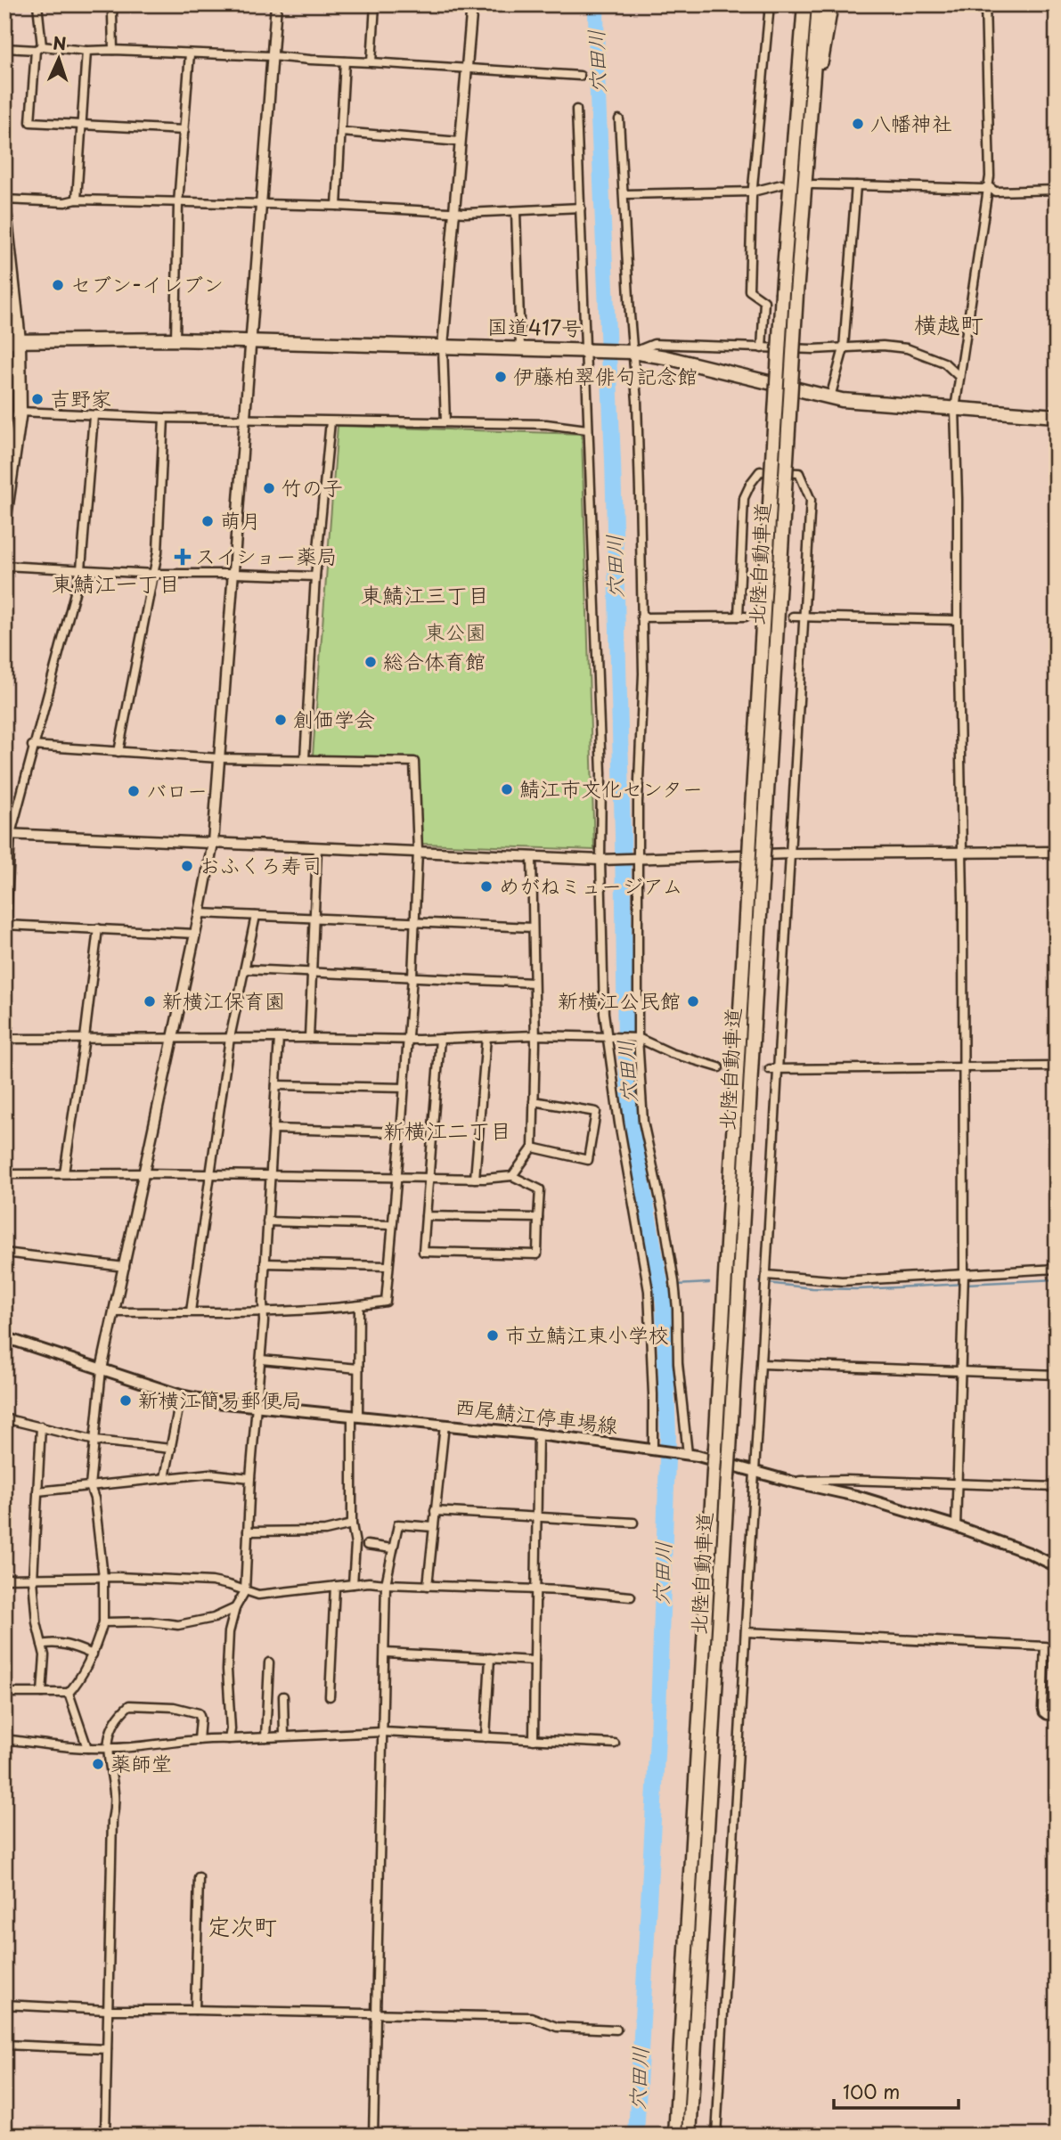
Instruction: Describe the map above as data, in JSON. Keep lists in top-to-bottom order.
{
  "streets": {
    "highway": ["国道417号", "北陸自動車道"],
    "main road": ["西尾鯖江停車場線"]
  },
  "districts": [
    "横越町",
    "東鯖江一丁目",
    "東鯖江三丁目",
    "新横江二丁目",
    "定次町"
  ],
  "water": ["穴田川"],
  "parks": ["東公園"],
  "places": {
    "other": [
      "八幡神社",
      "セブン-イレブン",
      "伊藤柏翠俳句記念館",
      "吉野家",
      "竹の子",
      "萌月",
      "総合体育館",
      "創価学会",
      "鯖江市文化センター",
      "バロー",
      "おふくろ寿司",
      "めがねミュージアム",
      "新横江保育園",
      "新横江公民館",
      "市立鯖江東小学校",
      "新横江簡易郵便局",
      "薬師堂"
    ],
    "health": ["スイショー薬局"]
  },
  "scale_bar": "100 m",
  "north": "top"
}
